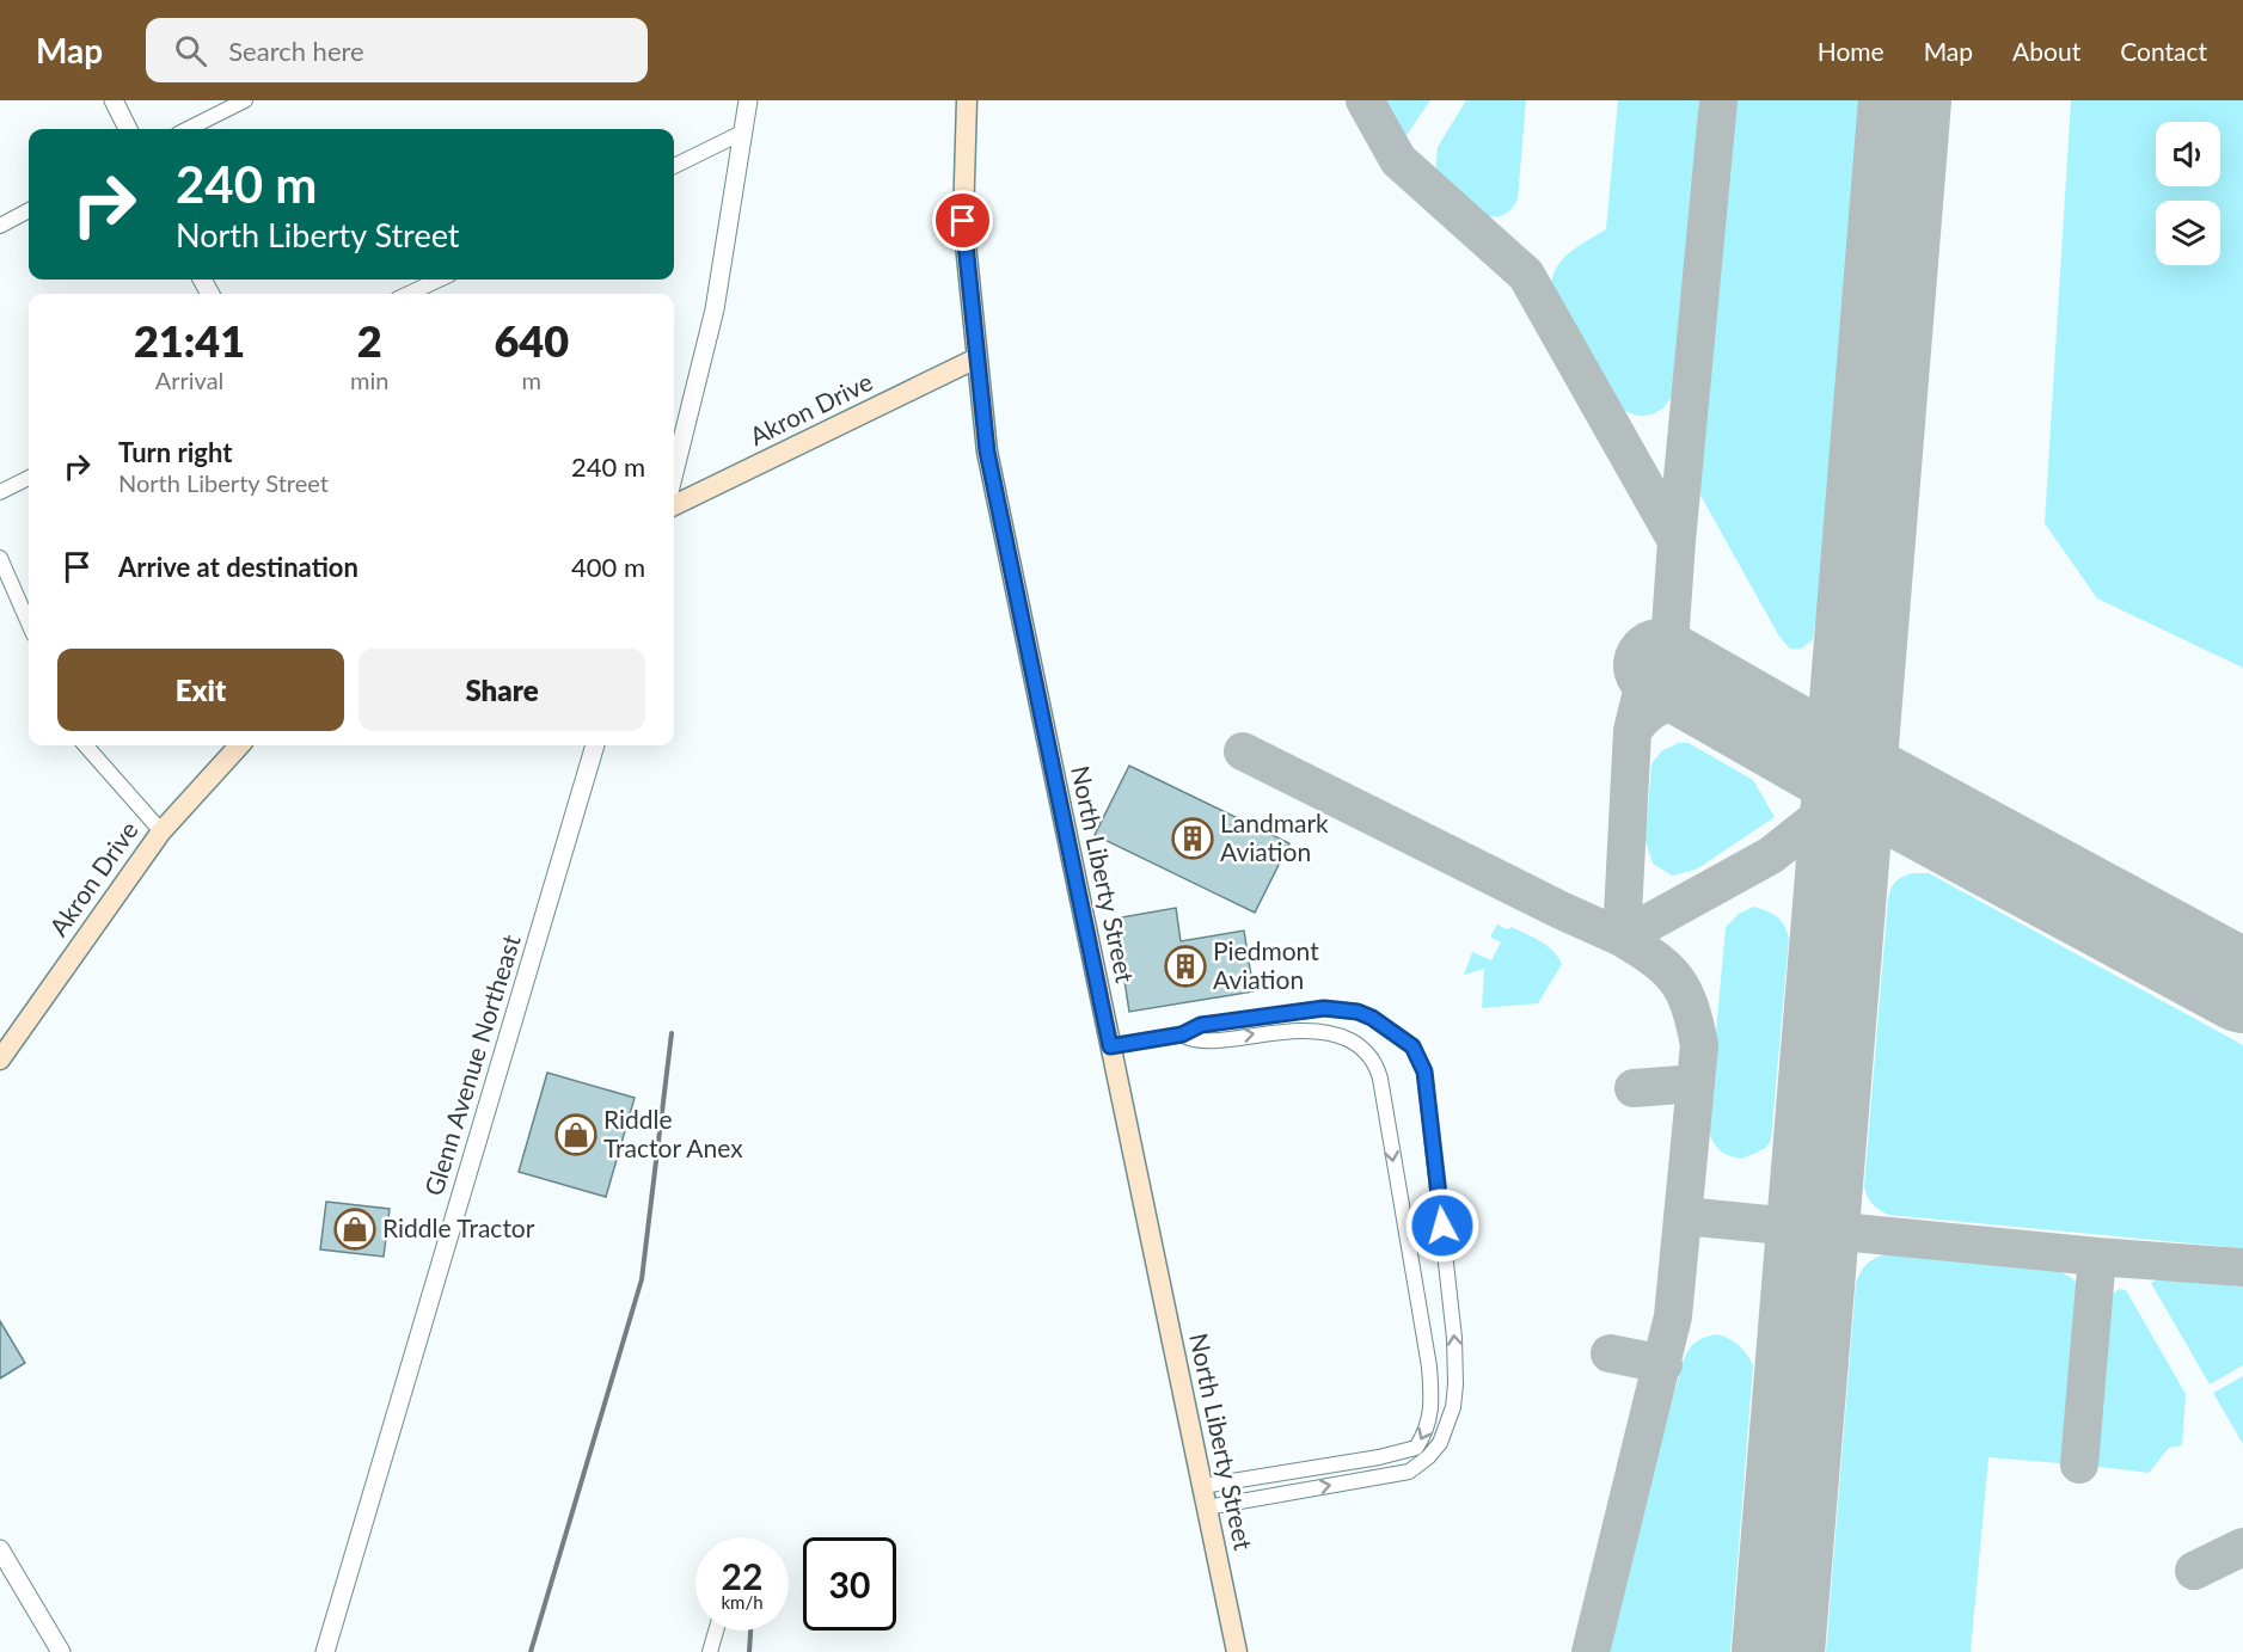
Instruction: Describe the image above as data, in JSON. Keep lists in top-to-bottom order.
{
  "streets": {
    "main road": ["Akron Drive", "North Liberty Street"],
    "street": ["Glenn Avenue Northeast"]
  },
  "crossings": [
    ["Akron Drive", "North Liberty Street"]
  ],
  "places": {
    "building": ["Landmark Aviation", "Piedmont Aviation"],
    "shop": ["Riddle Tractor Anex", "Riddle Tractor"]
  },
  "page": {
    "header": "Map",
    "search": "Search here",
    "nav": [
      "Home",
      "Map",
      "About",
      "Contact"
    ],
    "turn": ["240 m", "North Liberty Street"],
    "eta": [
      "21:41",
      "Arrival",
      "2",
      "min",
      "640",
      "m"
    ],
    "list": [
      {
        "name": "Turn right",
        "note": "North Liberty Street",
        "value": "240 m"
      },
      {
        "name": "Arrive at destination",
        "value": "400 m"
      }
    ],
    "buttons": ["Exit", "Share"],
    "speed": "22 km/h",
    "limit": "30"
  }
}
